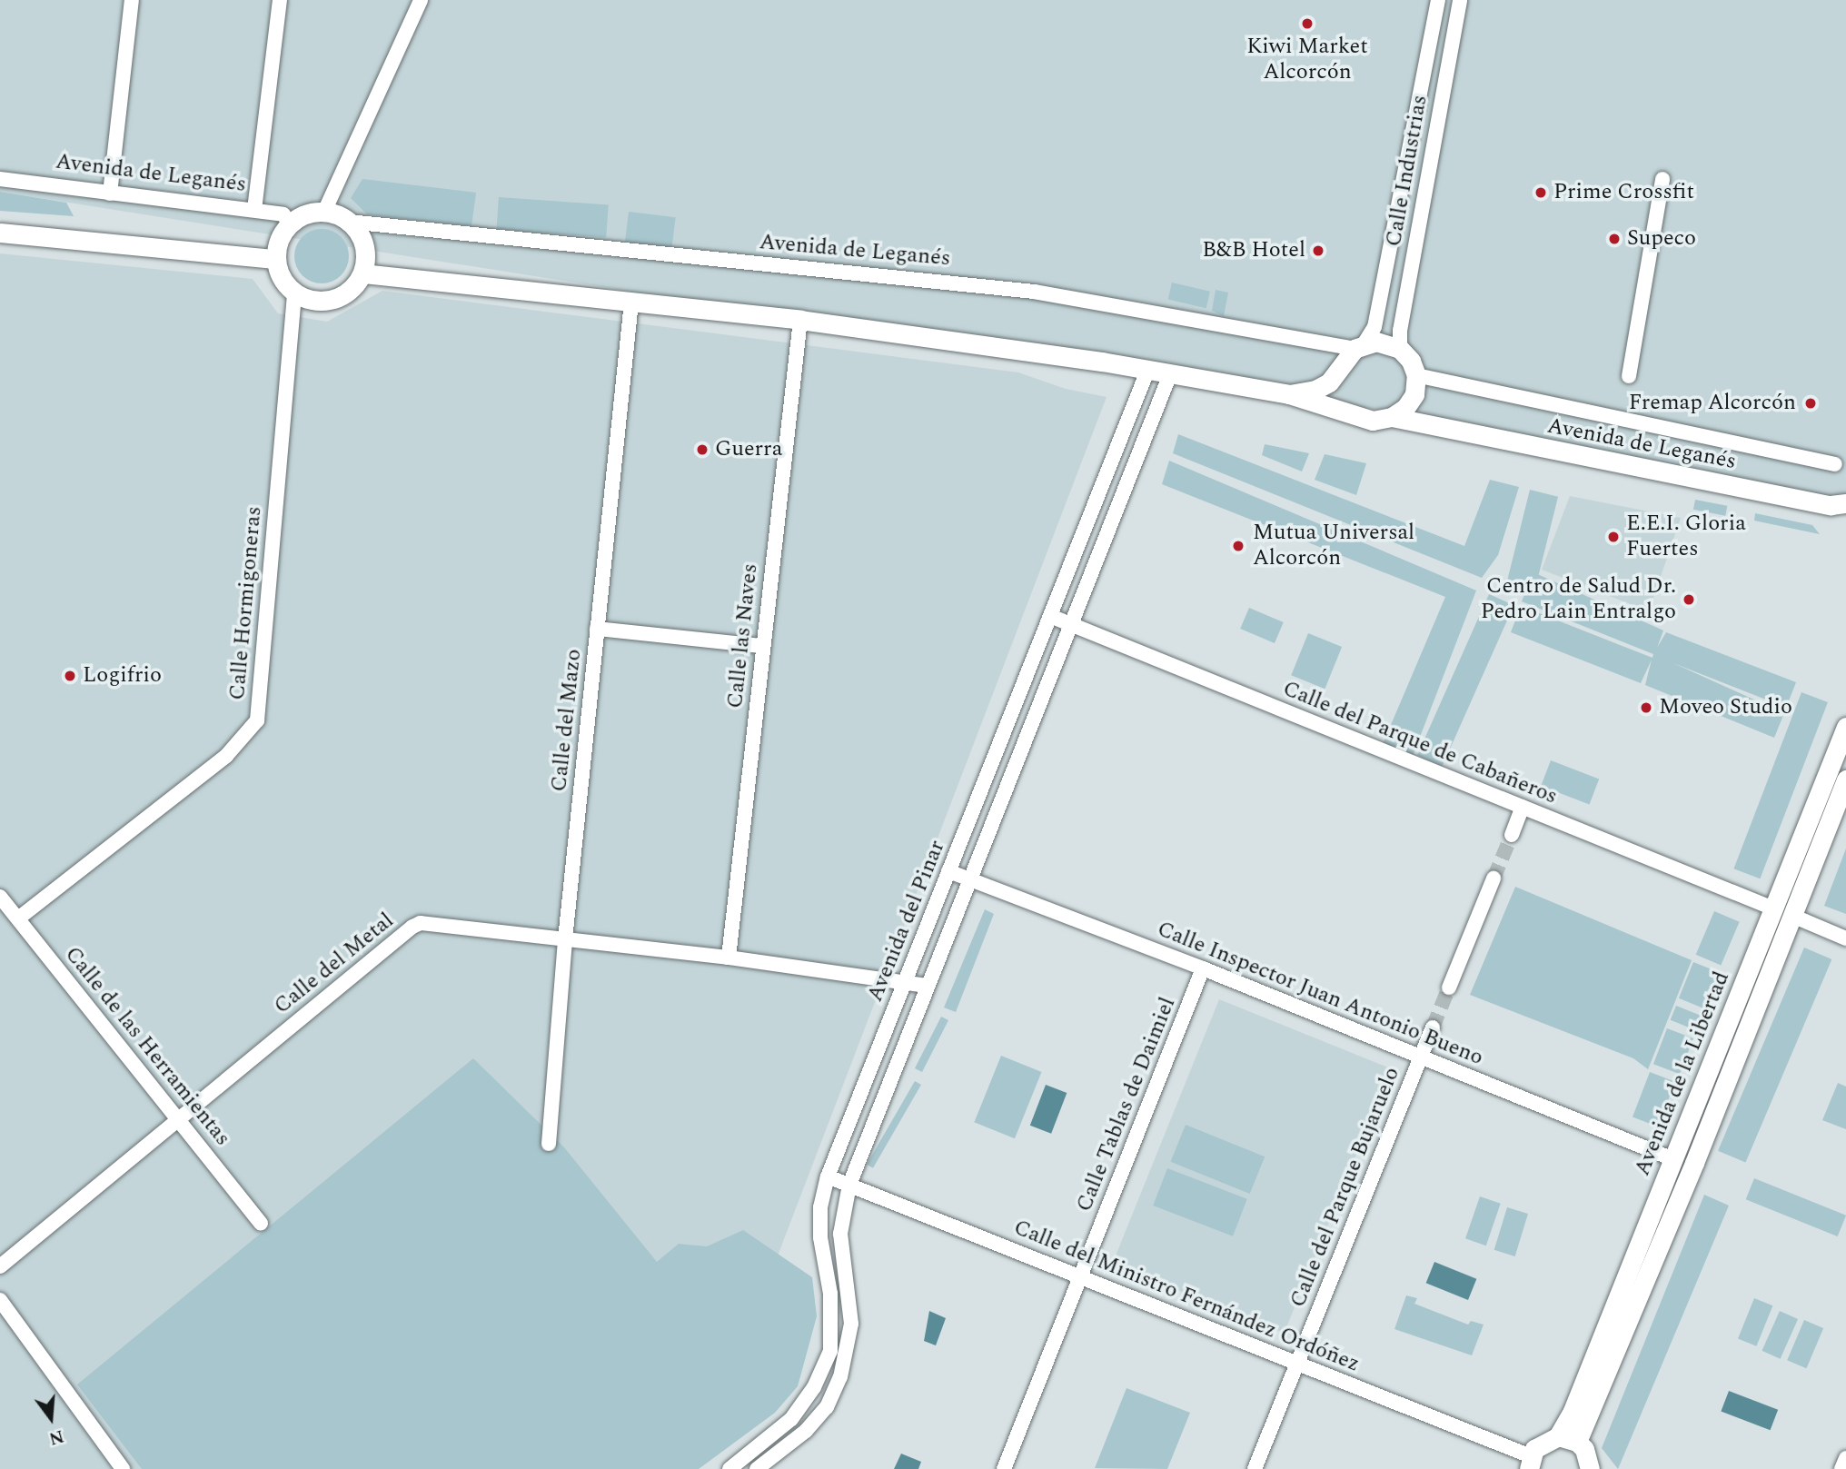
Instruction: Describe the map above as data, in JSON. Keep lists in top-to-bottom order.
{
  "streets": {
    "street": [
      "Calle Industrias",
      "Avenida de Leganés",
      "Calle Hormigoneras",
      "Calle las Naves",
      "Calle del Mazo",
      "Calle del Parque de Cabañeros",
      "Avenida del Pinar",
      "Calle del Metal",
      "Calle Inspector Juan Antonio Bueno",
      "Calle de las Herramientas",
      "Avenida de la Libertad",
      "Calle Tablas de Daimiel",
      "Calle del Parque Bujaruelo",
      "Calle del Ministro Fernández Ordóñez"
    ]
  },
  "crossings": [
    ["Calle Industrias", "Avenida de Leganés"],
    ["Avenida de Leganés", "Calle Hormigoneras"],
    ["Calle Hormigoneras", "Calle de las Herramientas"],
    ["Calle las Naves", "Calle del Metal"],
    ["Calle del Mazo", "Calle del Metal"],
    ["Calle del Parque de Cabañeros", "Avenida del Pinar"],
    ["Calle del Parque de Cabañeros", "Avenida de la Libertad"],
    ["Avenida del Pinar", "Calle del Metal"],
    ["Avenida del Pinar", "Calle Inspector Juan Antonio Bueno"],
    ["Avenida del Pinar", "Calle del Ministro Fernández Ordóñez"],
    ["Calle del Metal", "Calle de las Herramientas"],
    ["Calle Inspector Juan Antonio Bueno", "Avenida de la Libertad"],
    ["Calle Inspector Juan Antonio Bueno", "Calle Tablas de Daimiel"],
    ["Calle Inspector Juan Antonio Bueno", "Calle del Parque Bujaruelo"],
    ["Calle Tablas de Daimiel", "Calle del Ministro Fernández Ordóñez"],
    ["Calle del Parque Bujaruelo", "Calle del Ministro Fernández Ordóñez"]
  ],
  "places": [
    "Kiwi Market Alcorcón",
    "Prime Crossfit",
    "Supeco",
    "B&B Hotel",
    "Fremap Alcorcón",
    "Guerra",
    "E.E.I. Gloria Fuertes",
    "Mutua Universal Alcorcón",
    "Centro de Salud Dr. Pedro Lain Entralgo",
    "Logifrio",
    "Moveo Studio"
  ],
  "north": "bottom"
}
